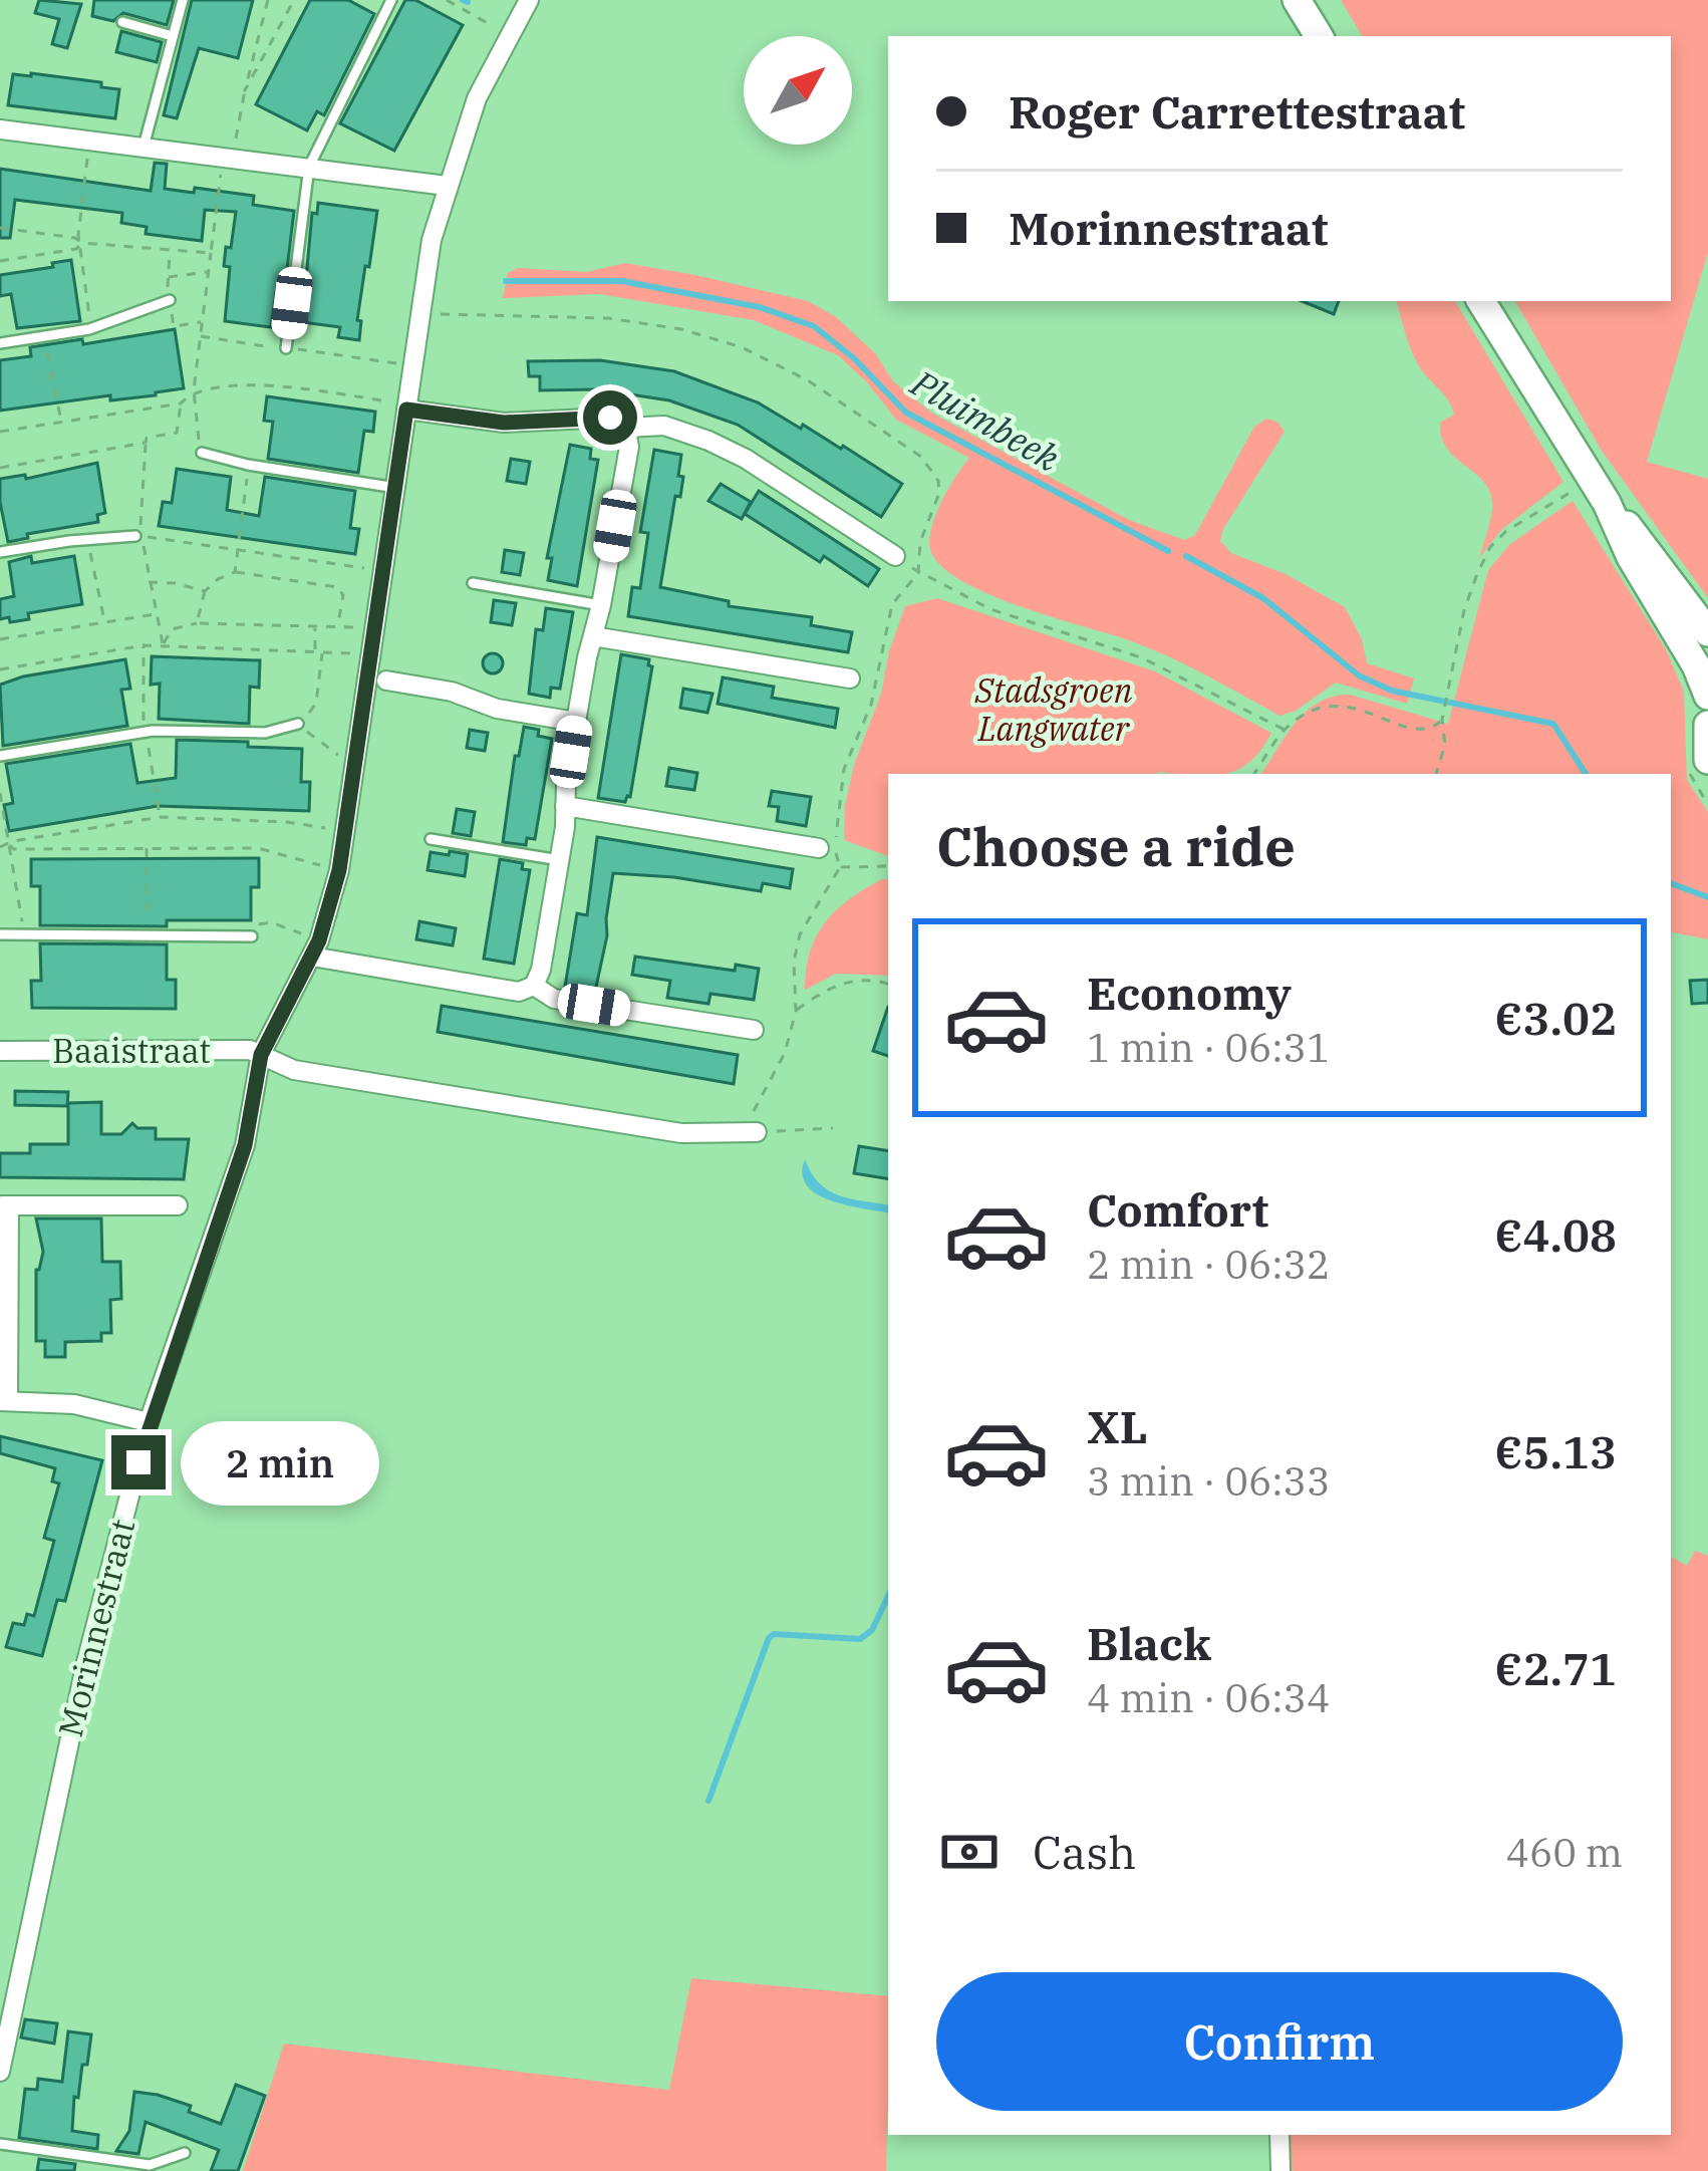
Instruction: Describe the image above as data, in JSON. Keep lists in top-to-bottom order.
{
  "streets": {
    "street": ["Baaistraat", "Morinnestraat"]
  },
  "crossings": [
    ["Baaistraat", "Morinnestraat"]
  ],
  "water": ["Pluimbeek"],
  "parks": ["Stadsgroen Langwater"],
  "north": "top right",
  "page": {
    "banner": ["Roger Carrettestraat", "Morinnestraat"],
    "heading": "Choose a ride",
    "list": [
      {
        "name": "Economy",
        "note": "1 min · 06:31",
        "value": "€3.02"
      },
      {
        "name": "Comfort",
        "note": "2 min · 06:32",
        "value": "€4.08"
      },
      {
        "name": "XL",
        "note": "3 min · 06:33",
        "value": "€5.13"
      },
      {
        "name": "Black",
        "note": "4 min · 06:34",
        "value": "€2.71"
      }
    ],
    "bubble": "2 min",
    "pay": ["Cash", "460 m"],
    "buttons": "Confirm"
  }
}
